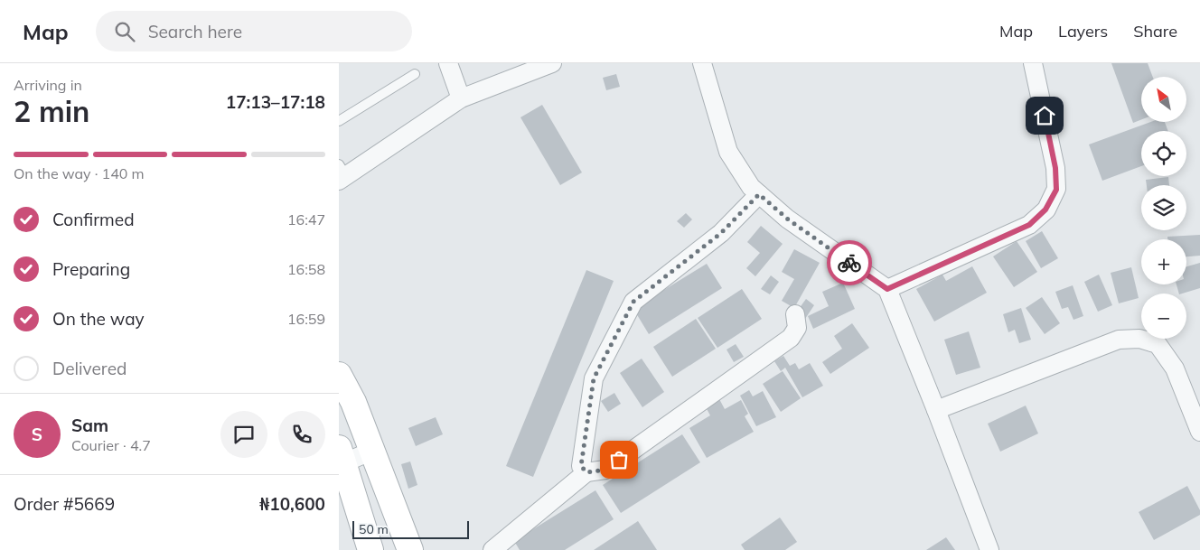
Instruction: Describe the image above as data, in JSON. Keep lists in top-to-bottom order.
{
  "scale_bar": "50 m",
  "north": "top left",
  "page": {
    "header": "Map",
    "search": "Search here",
    "nav": ["Map", "Layers", "Share"],
    "heading": ["2 min", "Arriving in", "17:13–17:18"],
    "panel": [
      "Sam",
      "Courier · 4.7",
      "Order #5669",
      "₦10,600"
    ],
    "map_buttons": ["+", "−"],
    "bar": "On the way · 140 m",
    "list": [
      ["Confirmed", "16:47"],
      ["Preparing", "16:58"],
      ["On the way", "16:59"],
      "Delivered"
    ],
    "round": "S",
    "scale": "50 m"
  }
}
